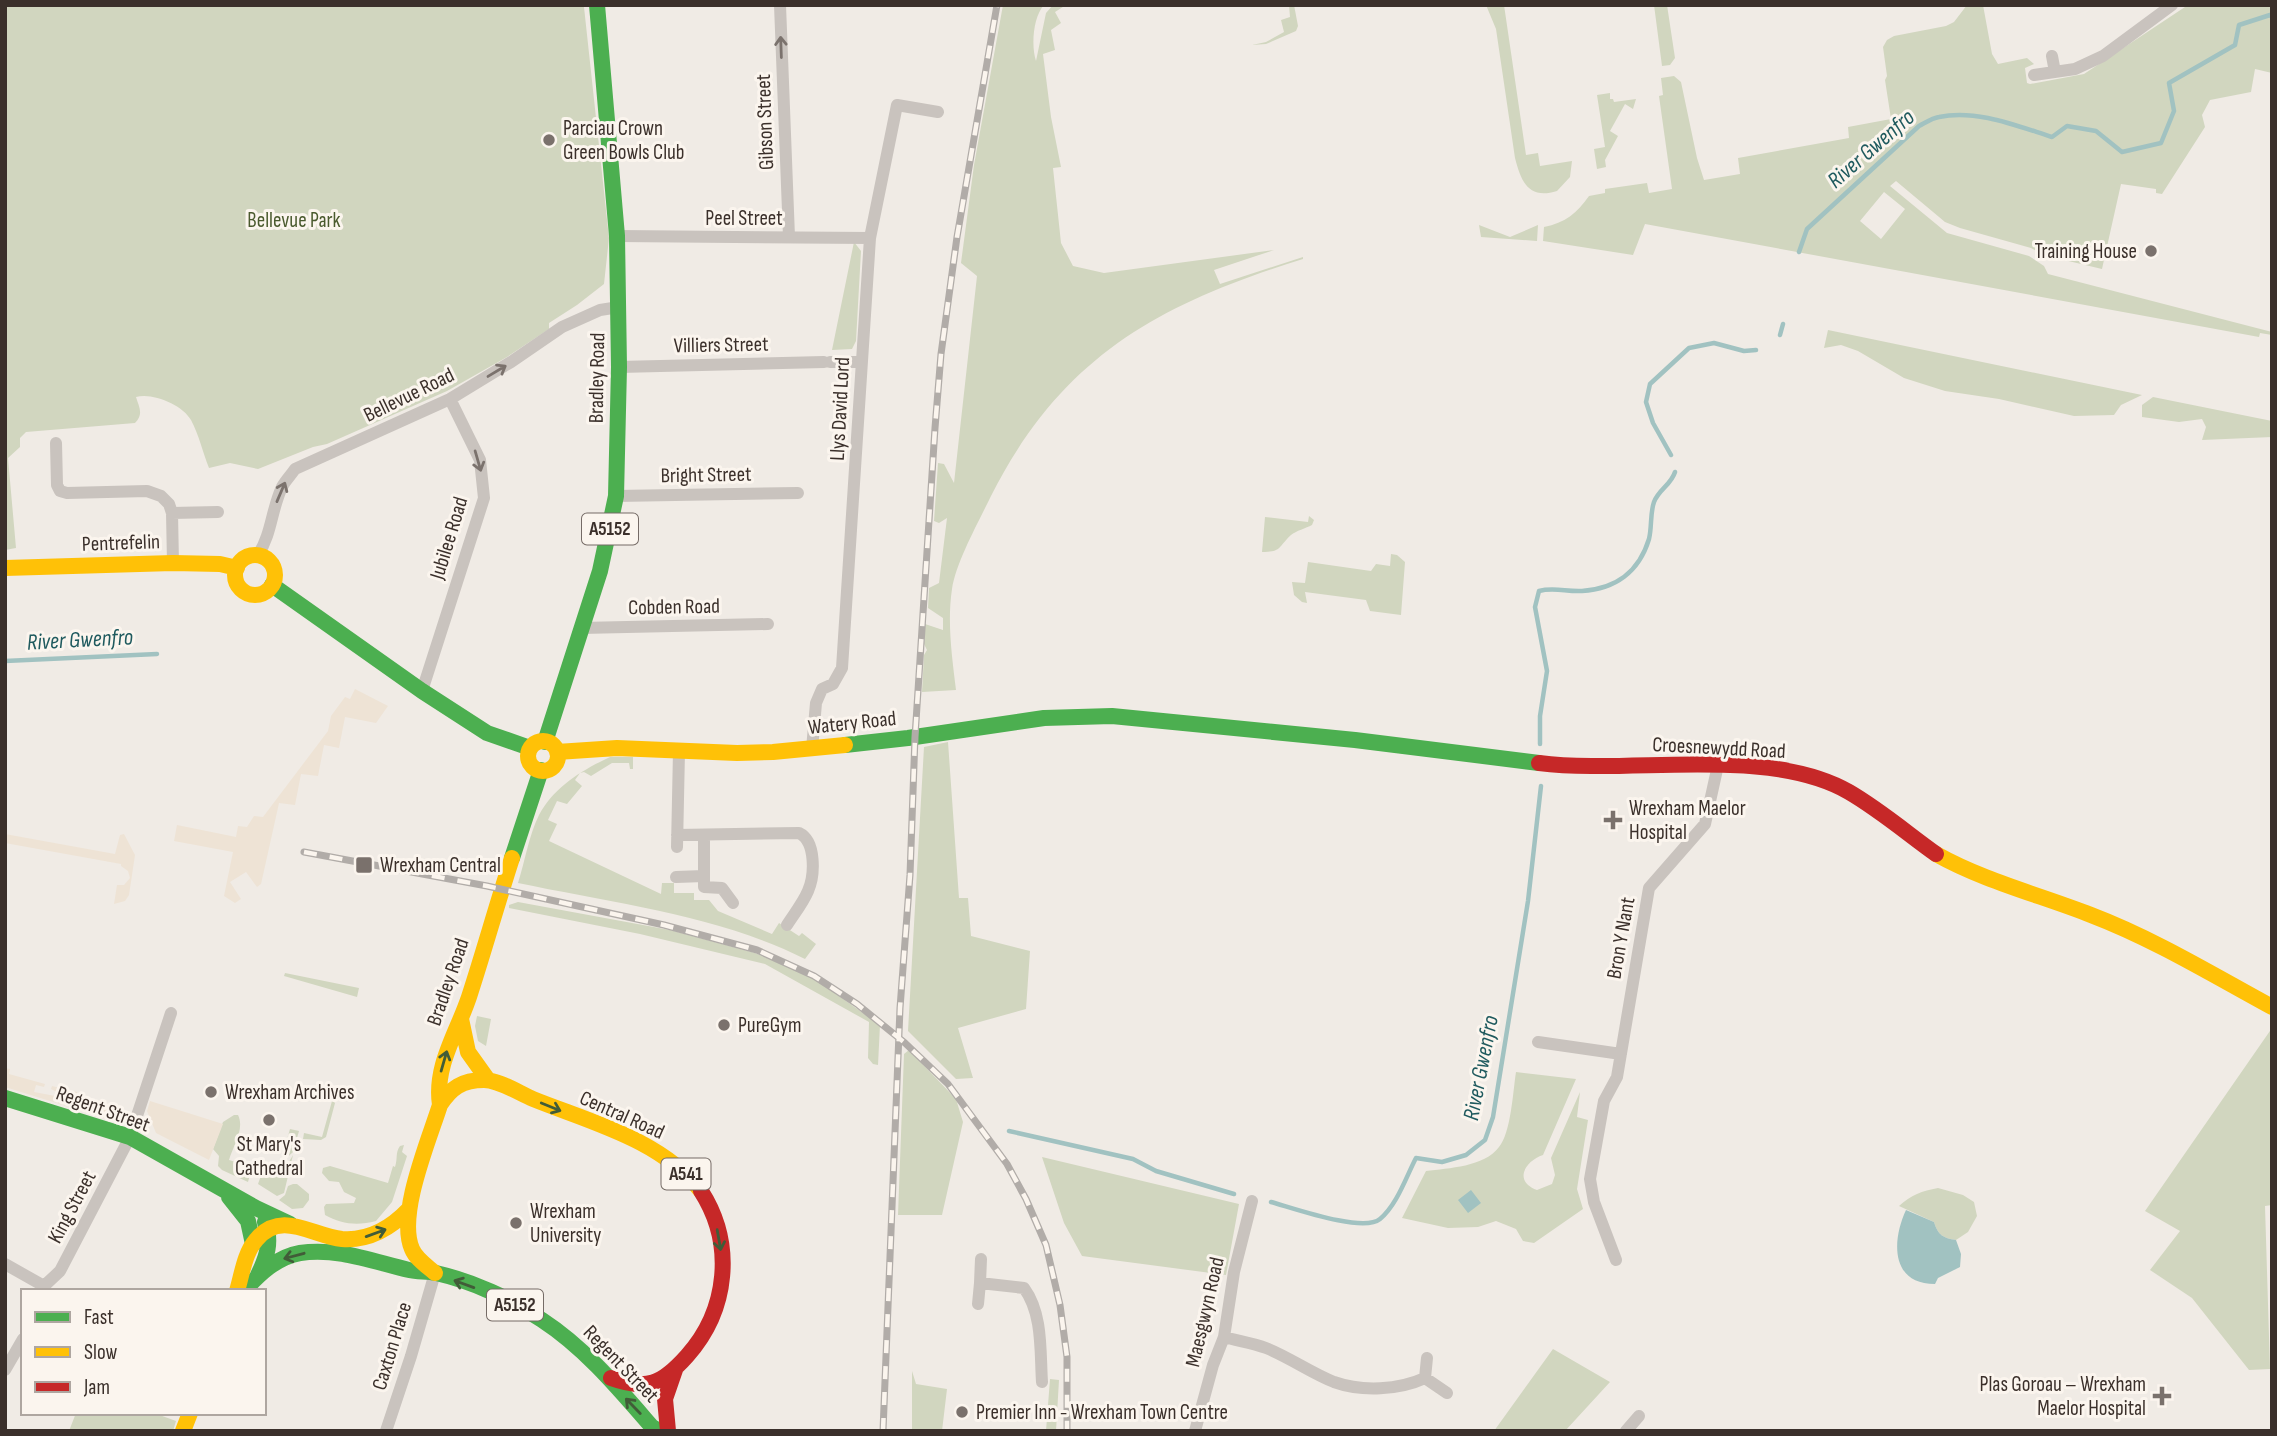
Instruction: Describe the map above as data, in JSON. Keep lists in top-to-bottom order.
{
  "streets": {
    "street": [
      "Gibson Street",
      "Peel Street",
      "Villiers Street",
      "Bradley Road",
      "Bellevue Road",
      "Llys David Lord",
      "Bright Street",
      "A5152",
      "Jubilee Road",
      "Pentrefelin",
      "Cobden Road",
      "Watery Road",
      "Croesnewydd Road",
      "Bron Y Nant",
      "Regent Street",
      "Central Road",
      "A541",
      "King Street",
      "Maesgwyn Road",
      "Caxton Place"
    ]
  },
  "crossings": [
    ["Gibson Street", "Peel Street"],
    ["Peel Street", "Bradley Road"],
    ["Peel Street", "Llys David Lord"],
    ["Villiers Street", "Bradley Road"],
    ["Villiers Street", "Llys David Lord"],
    ["Bradley Road", "Bellevue Road"],
    ["Bradley Road", "Bright Street"],
    ["Bradley Road", "Cobden Road"],
    ["Bradley Road", "Watery Road"],
    ["Bradley Road", "Regent Street"],
    ["Bradley Road", "Caxton Place"],
    ["Bellevue Road", "Jubilee Road"],
    ["Bellevue Road", "Pentrefelin"],
    ["Bellevue Road", "Watery Road"],
    ["Llys David Lord", "Watery Road"],
    ["A5152", "Regent Street"],
    ["Jubilee Road", "Watery Road"],
    ["Pentrefelin", "Watery Road"],
    ["Watery Road", "Croesnewydd Road"],
    ["Croesnewydd Road", "Bron Y Nant"],
    ["Regent Street", "Central Road"],
    ["Regent Street", "King Street"],
    ["Regent Street", "Caxton Place"]
  ],
  "one_way": [
    "Gibson Street",
    "Bellevue Road",
    "Jubilee Road",
    "Regent Street"
  ],
  "water": ["River Gwenfro"],
  "parks": ["Bellevue Park"],
  "places": {
    "other": [
      "Parciau Crown Green Bowls Club",
      "Training House",
      "PureGym",
      "Wrexham Archives",
      "St Mary's Cathedral",
      "Wrexham University",
      "Premier Inn - Wrexham Town Centre"
    ],
    "health": ["Wrexham Maelor Hospital", "Plas Goroau – Wrexham Maelor Hospital"],
    "transit": ["Wrexham Central"]
  },
  "legend": ["Fast", "Slow", "Jam"]
}
